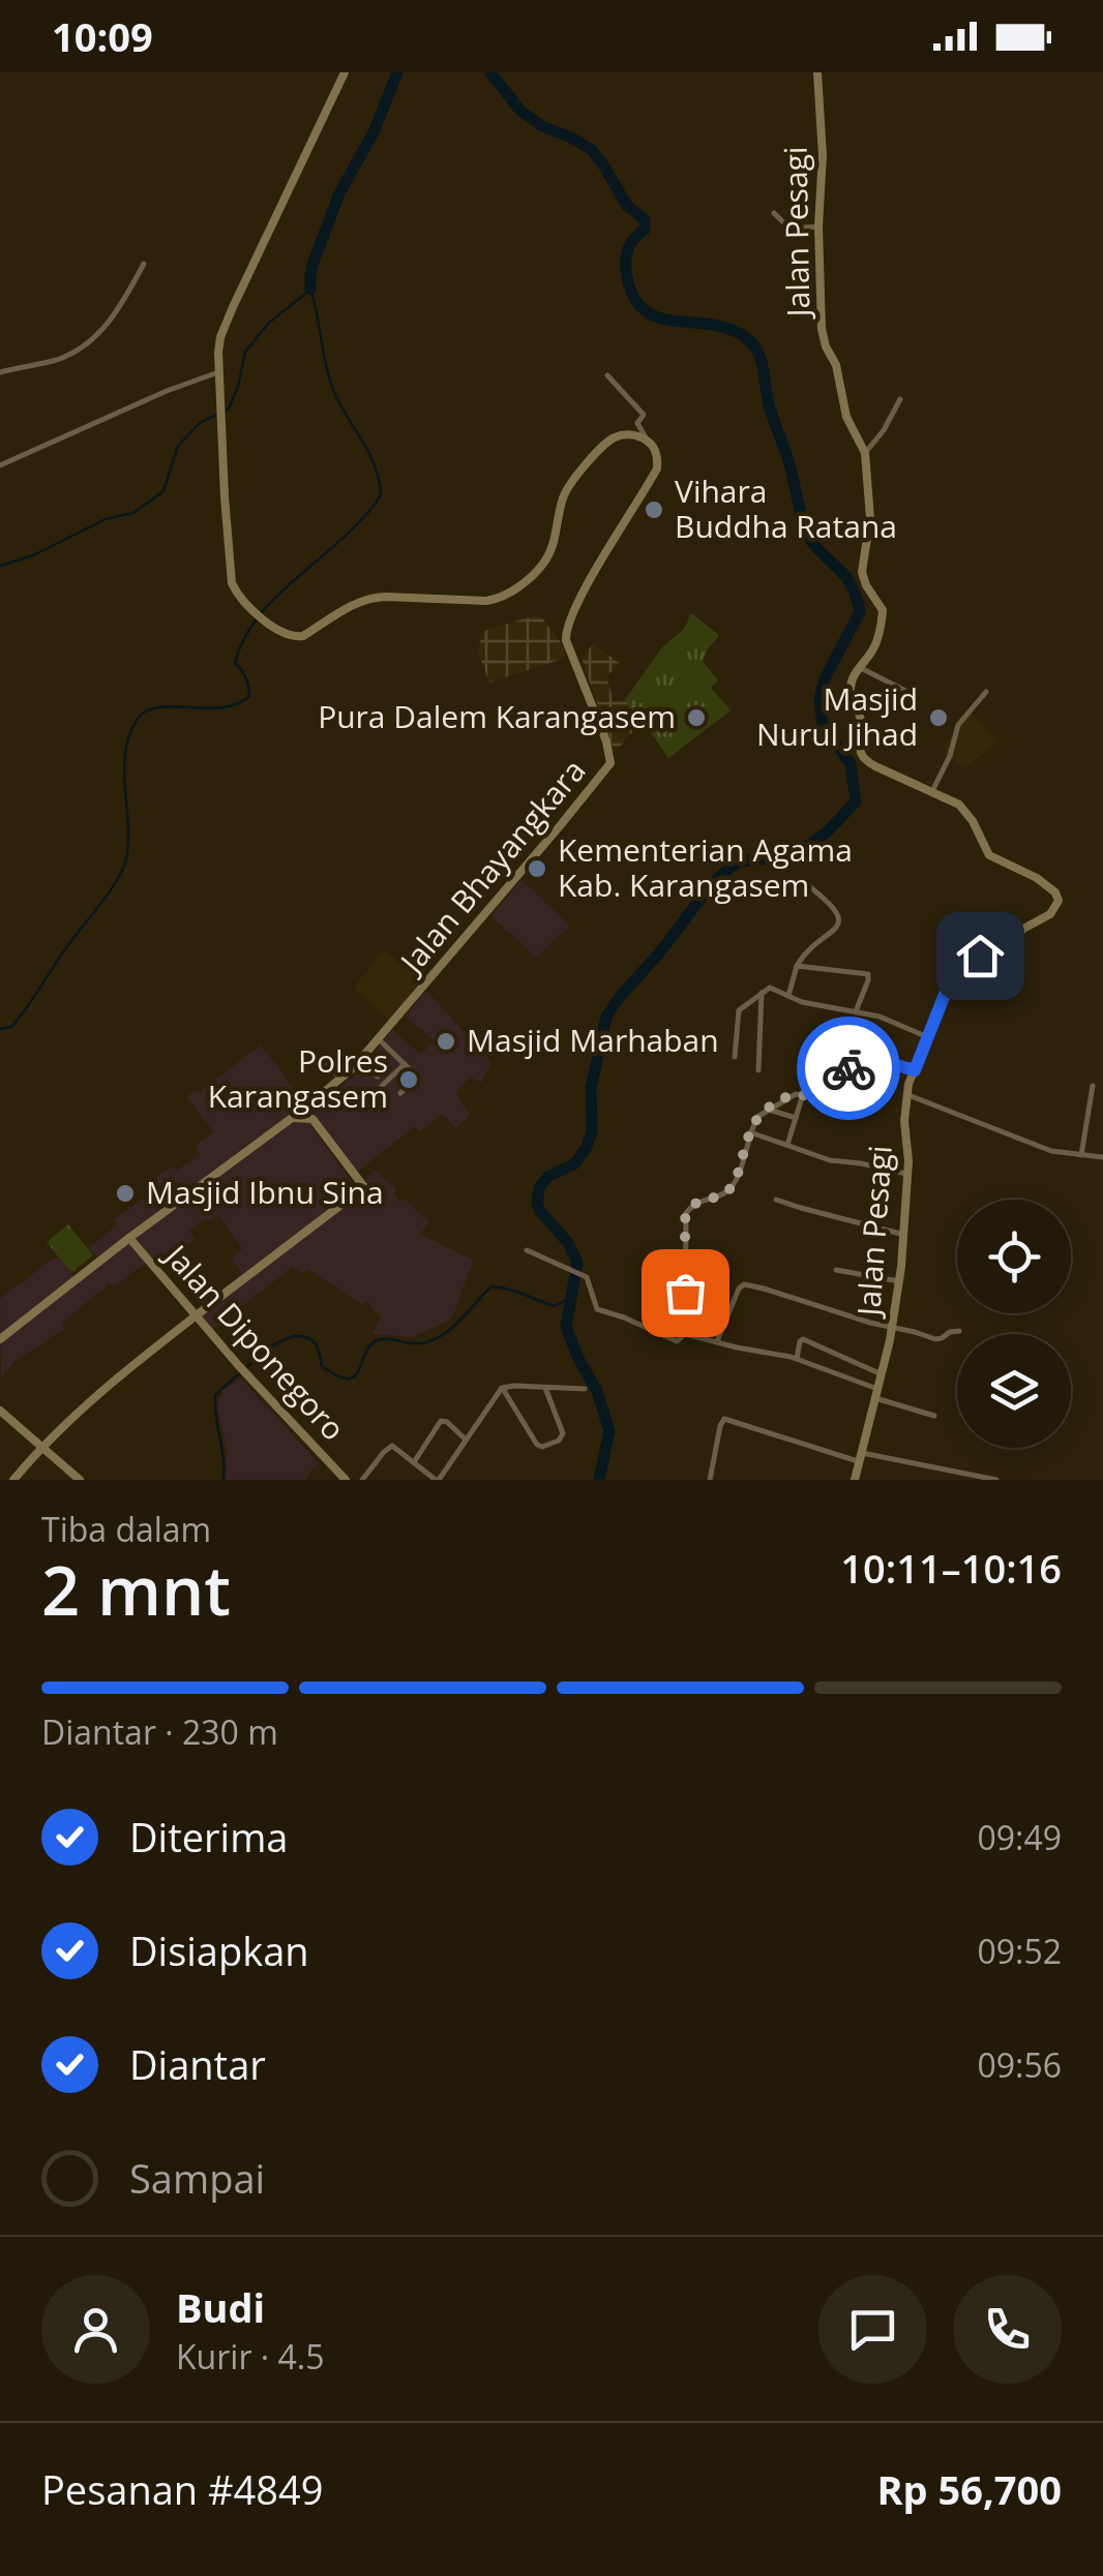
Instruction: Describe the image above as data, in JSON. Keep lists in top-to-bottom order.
{
  "streets": {
    "street": ["Jalan Pesagi", "Jalan Bhayangkara", "Jalan Diponegoro"]
  },
  "crossings": [
    ["Jalan Bhayangkara", "Jalan Diponegoro"]
  ],
  "places": [
    "Vihara Buddha Ratana",
    "Pura Dalem Karangasem",
    "Masjid Nurul Jihad",
    "Kementerian Agama Kab. Karangasem",
    "Masjid Marhaban",
    "Polres Karangasem",
    "Masjid Ibnu Sina"
  ],
  "page": {
    "status": "10:09",
    "heading": ["2 mnt", "Tiba dalam", "10:11–10:16"],
    "panel": [
      "Budi",
      "Kurir · 4.5",
      "Pesanan #4849",
      "Rp 56,700"
    ],
    "bar": "Diantar · 230 m",
    "list": [
      ["Diterima", "09:49"],
      ["Disiapkan", "09:52"],
      ["Diantar", "09:56"],
      "Sampai"
    ]
  }
}
